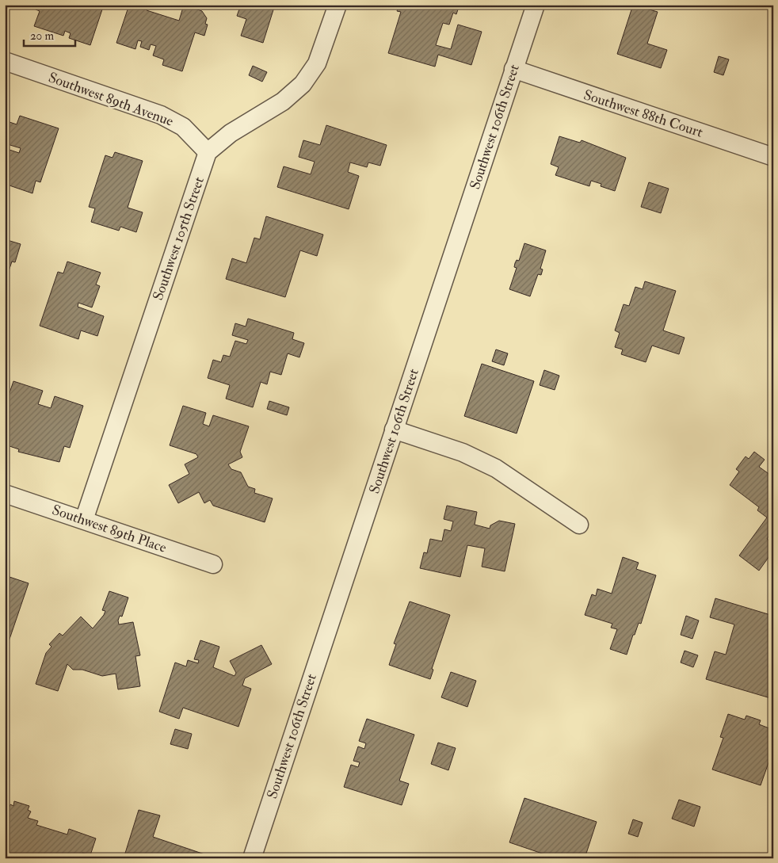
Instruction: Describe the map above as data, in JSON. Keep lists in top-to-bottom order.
{
  "streets": {
    "street": [
      "Southwest 89th Avenue",
      "Southwest 88th Court",
      "Southwest 106th Street",
      "Southwest 105th Street",
      "Southwest 89th Place"
    ]
  },
  "crossings": [
    ["Southwest 89th Avenue", "Southwest 105th Street"],
    ["Southwest 88th Court", "Southwest 106th Street"],
    ["Southwest 105th Street", "Southwest 89th Place"]
  ],
  "scale_bar": "20 m"
}
